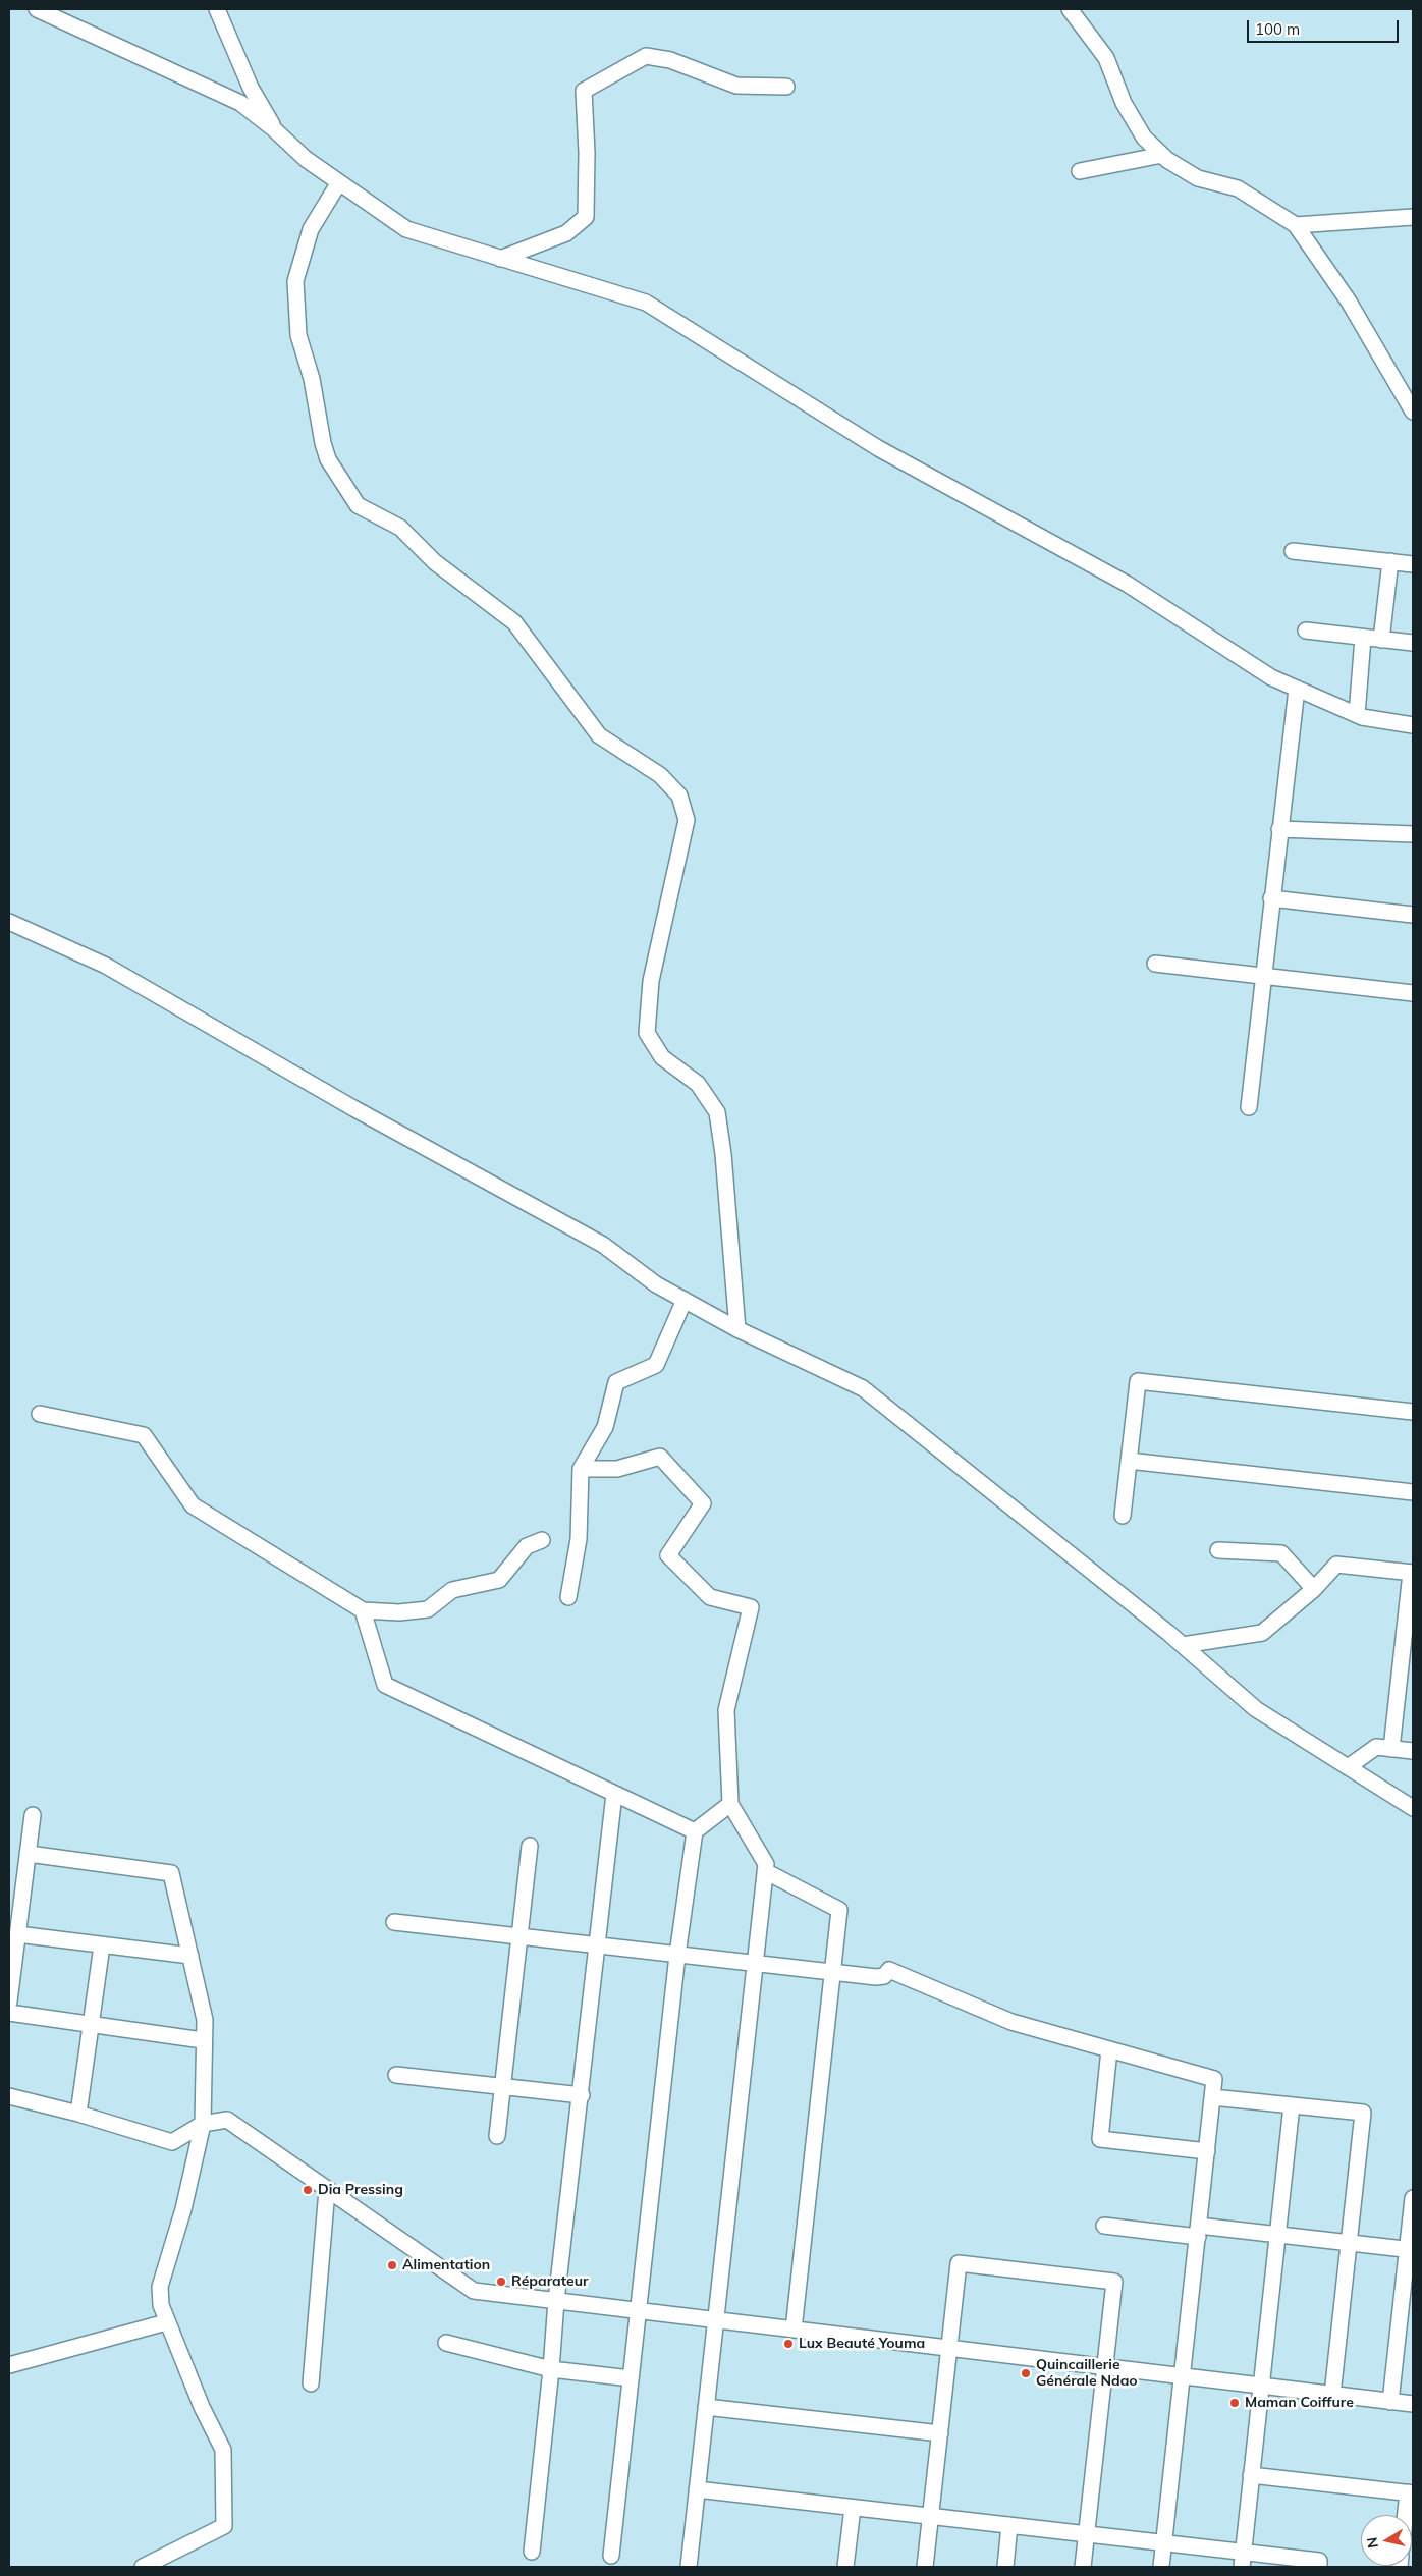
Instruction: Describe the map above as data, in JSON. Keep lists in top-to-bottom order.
{
  "places": [
    "Dia Pressing",
    "Alimentation",
    "Réparateur",
    "Lux Beauté Youma",
    "Quincaillerie Générale Ndao",
    "Maman Coiffure"
  ],
  "scale_bar": "100 m",
  "north": "left"
}
